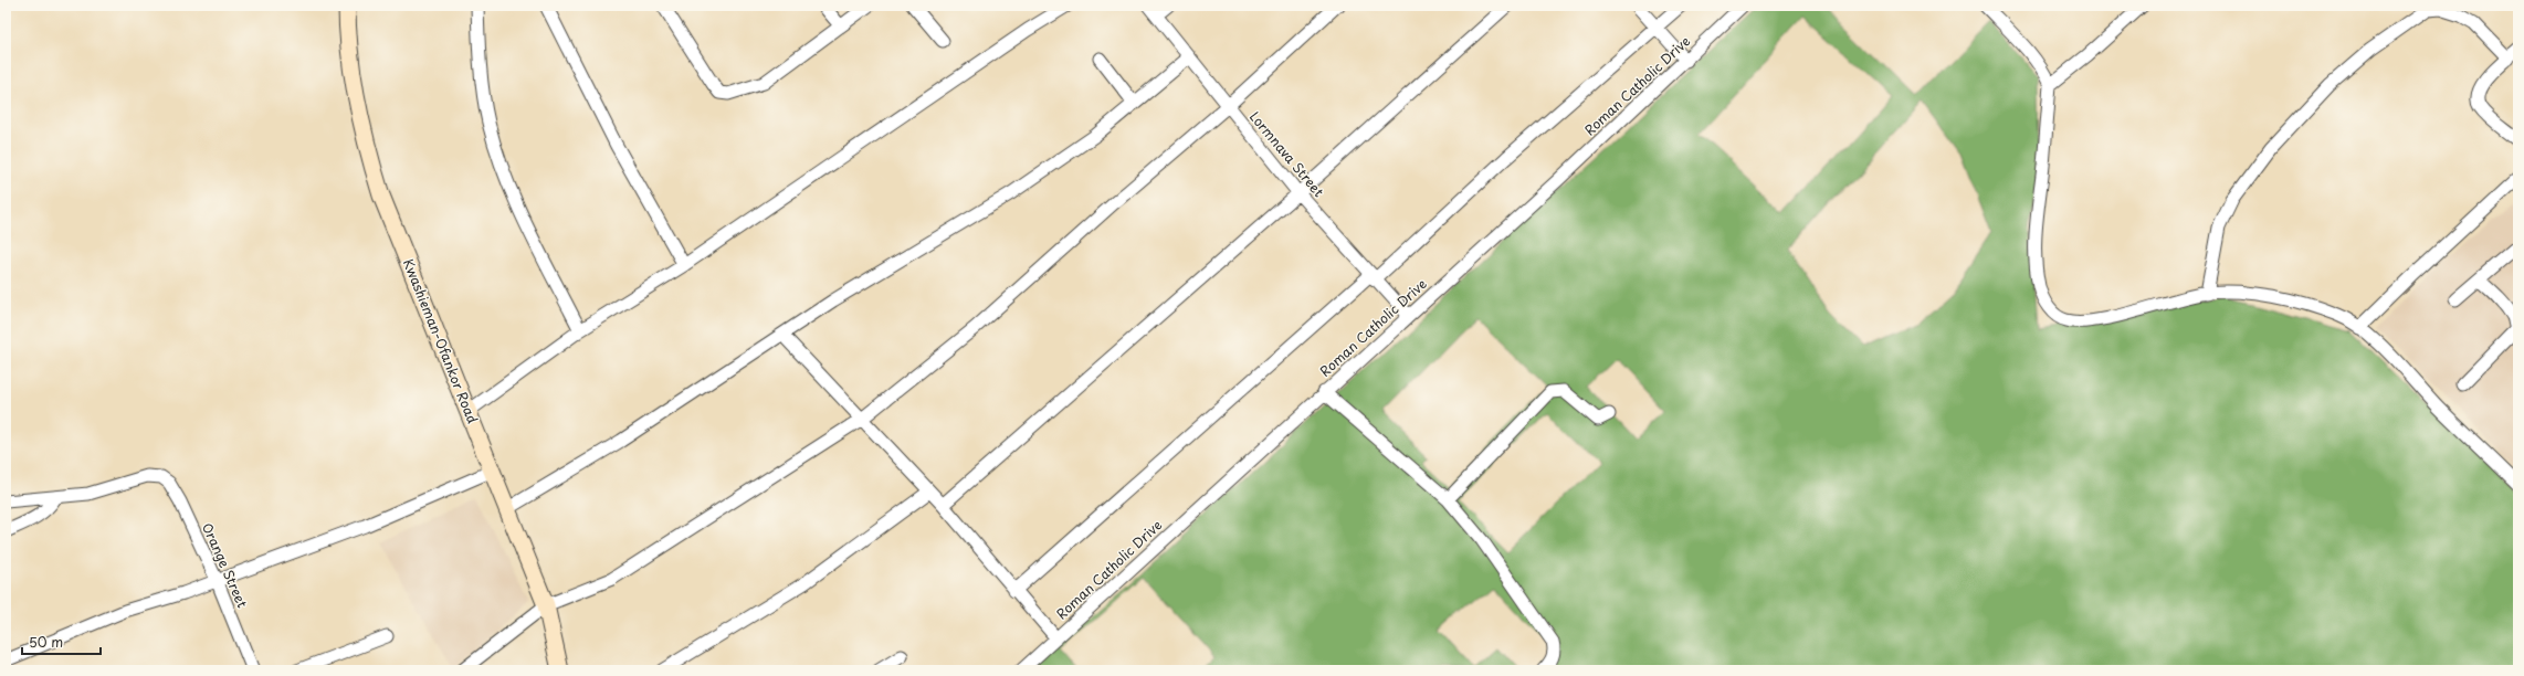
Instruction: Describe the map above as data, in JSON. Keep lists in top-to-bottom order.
{
  "streets": {
    "main road": ["Kwashieman-Ofankor Road"],
    "street": ["Roman Catholic Drive", "Lormnava Street", "Orange Street"]
  },
  "crossings": [
    ["Roman Catholic Drive", "Lormnava Street"]
  ],
  "scale_bar": "50 m"
}
